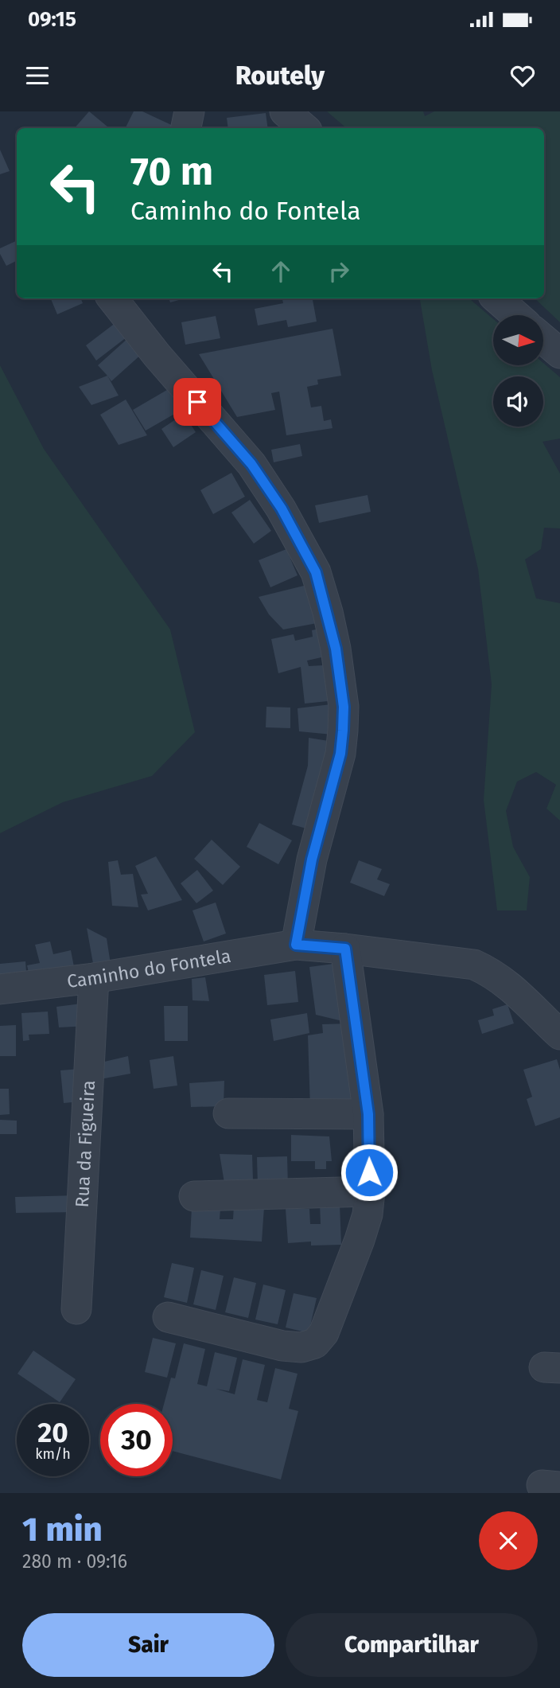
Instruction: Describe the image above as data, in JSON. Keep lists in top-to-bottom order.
{
  "streets": {
    "street": ["Caminho do Fontela", "Rua da Figueira"]
  },
  "crossings": [
    ["Caminho do Fontela", "Rua da Figueira"]
  ],
  "north": "right",
  "page": {
    "status": "09:15",
    "header": "Routely",
    "turn": ["70 m", "Caminho do Fontela"],
    "speed": "20 km/h",
    "limit": "30",
    "heading": ["1 min", "280 m · 09:16"],
    "buttons": ["Sair", "Compartilhar"]
  }
}
